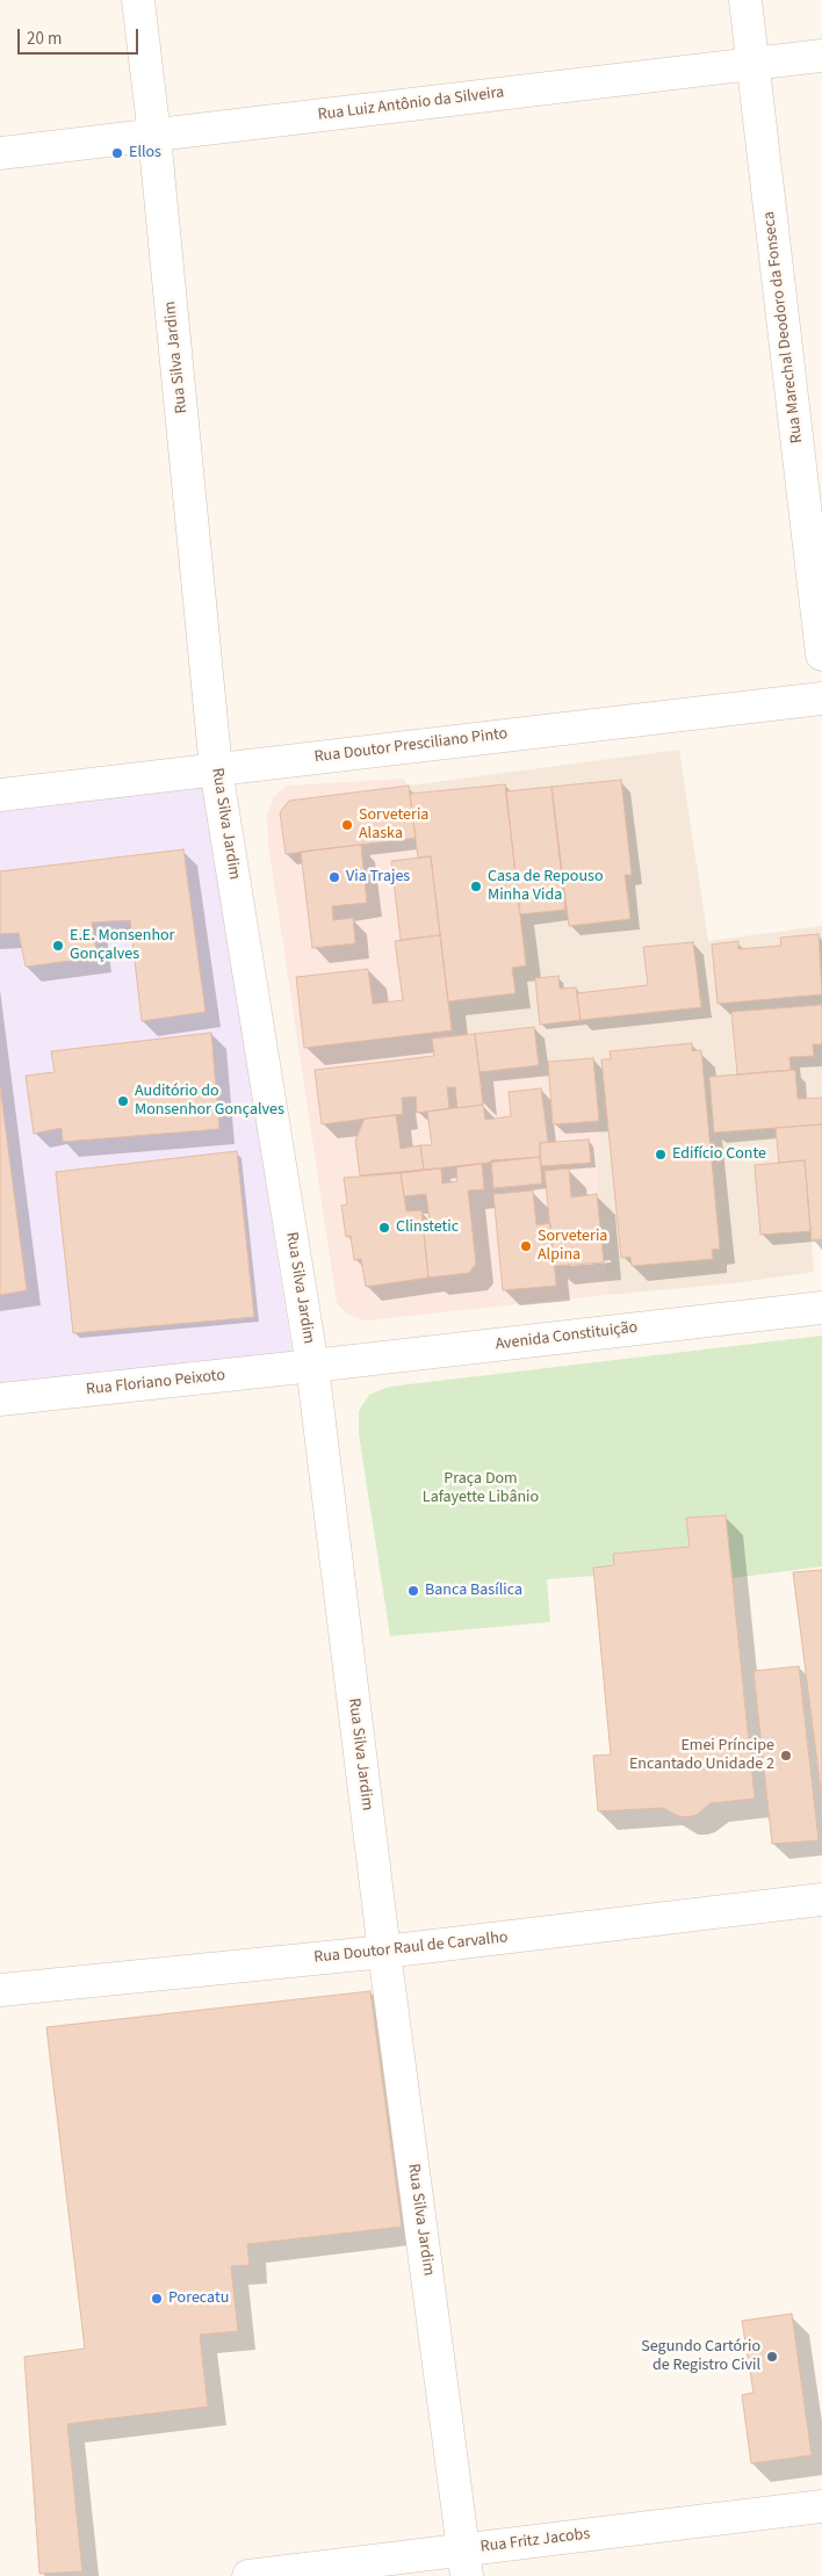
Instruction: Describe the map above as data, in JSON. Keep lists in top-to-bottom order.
{
  "streets": {
    "street": [
      "Rua Luiz Antônio da Silveira",
      "Rua Marechal Deodoro da Fonseca",
      "Rua Silva Jardim",
      "Rua Doutor Presciliano Pinto",
      "Avenida Constituição",
      "Rua Floriano Peixoto",
      "Rua Doutor Raul de Carvalho",
      "Rua Fritz Jacobs"
    ]
  },
  "crossings": [
    ["Rua Luiz Antônio da Silveira", "Rua Marechal Deodoro da Fonseca"],
    ["Rua Luiz Antônio da Silveira", "Rua Silva Jardim"],
    ["Rua Silva Jardim", "Rua Doutor Presciliano Pinto"],
    ["Rua Silva Jardim", "Avenida Constituição"],
    ["Rua Silva Jardim", "Rua Floriano Peixoto"],
    ["Rua Silva Jardim", "Rua Doutor Raul de Carvalho"],
    ["Rua Silva Jardim", "Rua Fritz Jacobs"],
    ["Avenida Constituição", "Rua Floriano Peixoto"]
  ],
  "parks": ["Praça Dom Lafayette Libânio"],
  "places": [
    "Ellos",
    "Sorveteria Alaska",
    "Via Trajes",
    "Casa de Repouso Minha Vida",
    "E.E. Monsenhor Gonçalves",
    "Auditório do Monsenhor Gonçalves",
    "Edifício Conte",
    "Clinstetic",
    "Sorveteria Alpina",
    "Banca Basílica",
    "Emei Príncipe Encantado Unidade 2",
    "Porecatu",
    "Segundo Cartório de Registro Civil"
  ],
  "scale_bar": "20 m"
}
